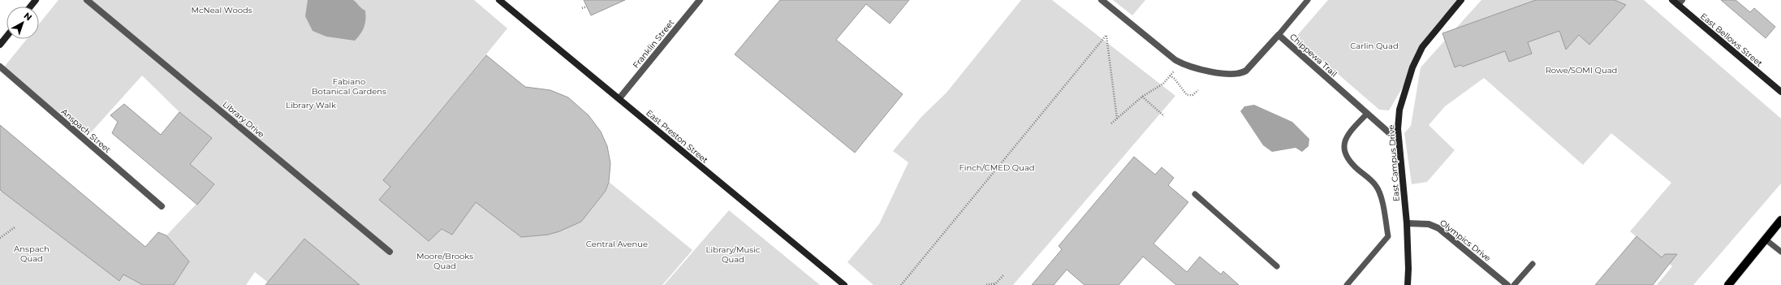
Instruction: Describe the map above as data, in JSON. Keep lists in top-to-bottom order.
{
  "streets": {
    "street": [
      "East Bellows Street",
      "Franklin Street",
      "Chippewa Trail",
      "Library Drive",
      "Anspach Street",
      "East Preston Street",
      "East Campus Drive",
      "Olympics Drive"
    ]
  },
  "crossings": [
    ["Franklin Street", "East Preston Street"],
    ["Chippewa Trail", "East Campus Drive"],
    ["East Campus Drive", "Olympics Drive"]
  ],
  "parks": [
    "McNeal Woods",
    "Carlin Quad",
    "Rowe/SOMI Quad",
    "Fabiano Botanical Gardens",
    "Library Walk",
    "Finch/CMED Quad",
    "Central Avenue",
    "Anspach Quad",
    "Library/Music Quad",
    "Moore/Brooks Quad"
  ],
  "north": "top right"
}
